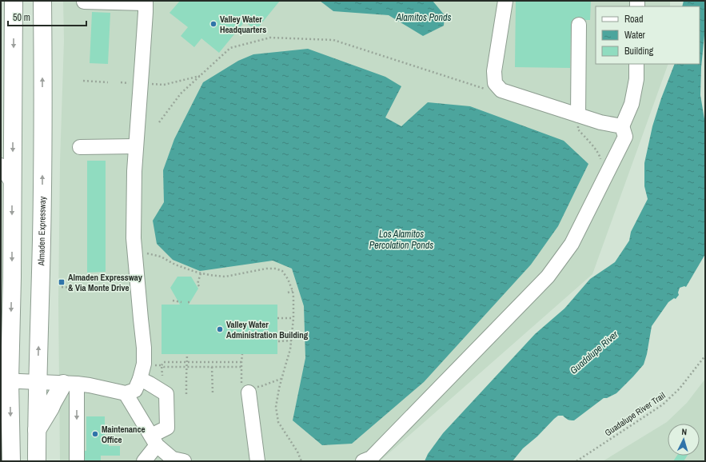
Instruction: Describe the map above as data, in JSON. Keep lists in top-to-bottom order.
{
  "streets": {
    "main road": ["Almaden Expressway"],
    "path": ["Guadalupe River Trail"]
  },
  "water": ["Alamitos Ponds", "Los Alamitos Percolation Ponds", "Guadalupe River"],
  "places": {
    "other": ["Valley Water Headquarters", "Valley Water Administration Building", "Maintenance Office"],
    "transit": ["Almaden Expressway & Via Monte Drive"]
  },
  "legend": ["Road", "Water", "Building"],
  "scale_bar": "50 m",
  "north": "top"
}
